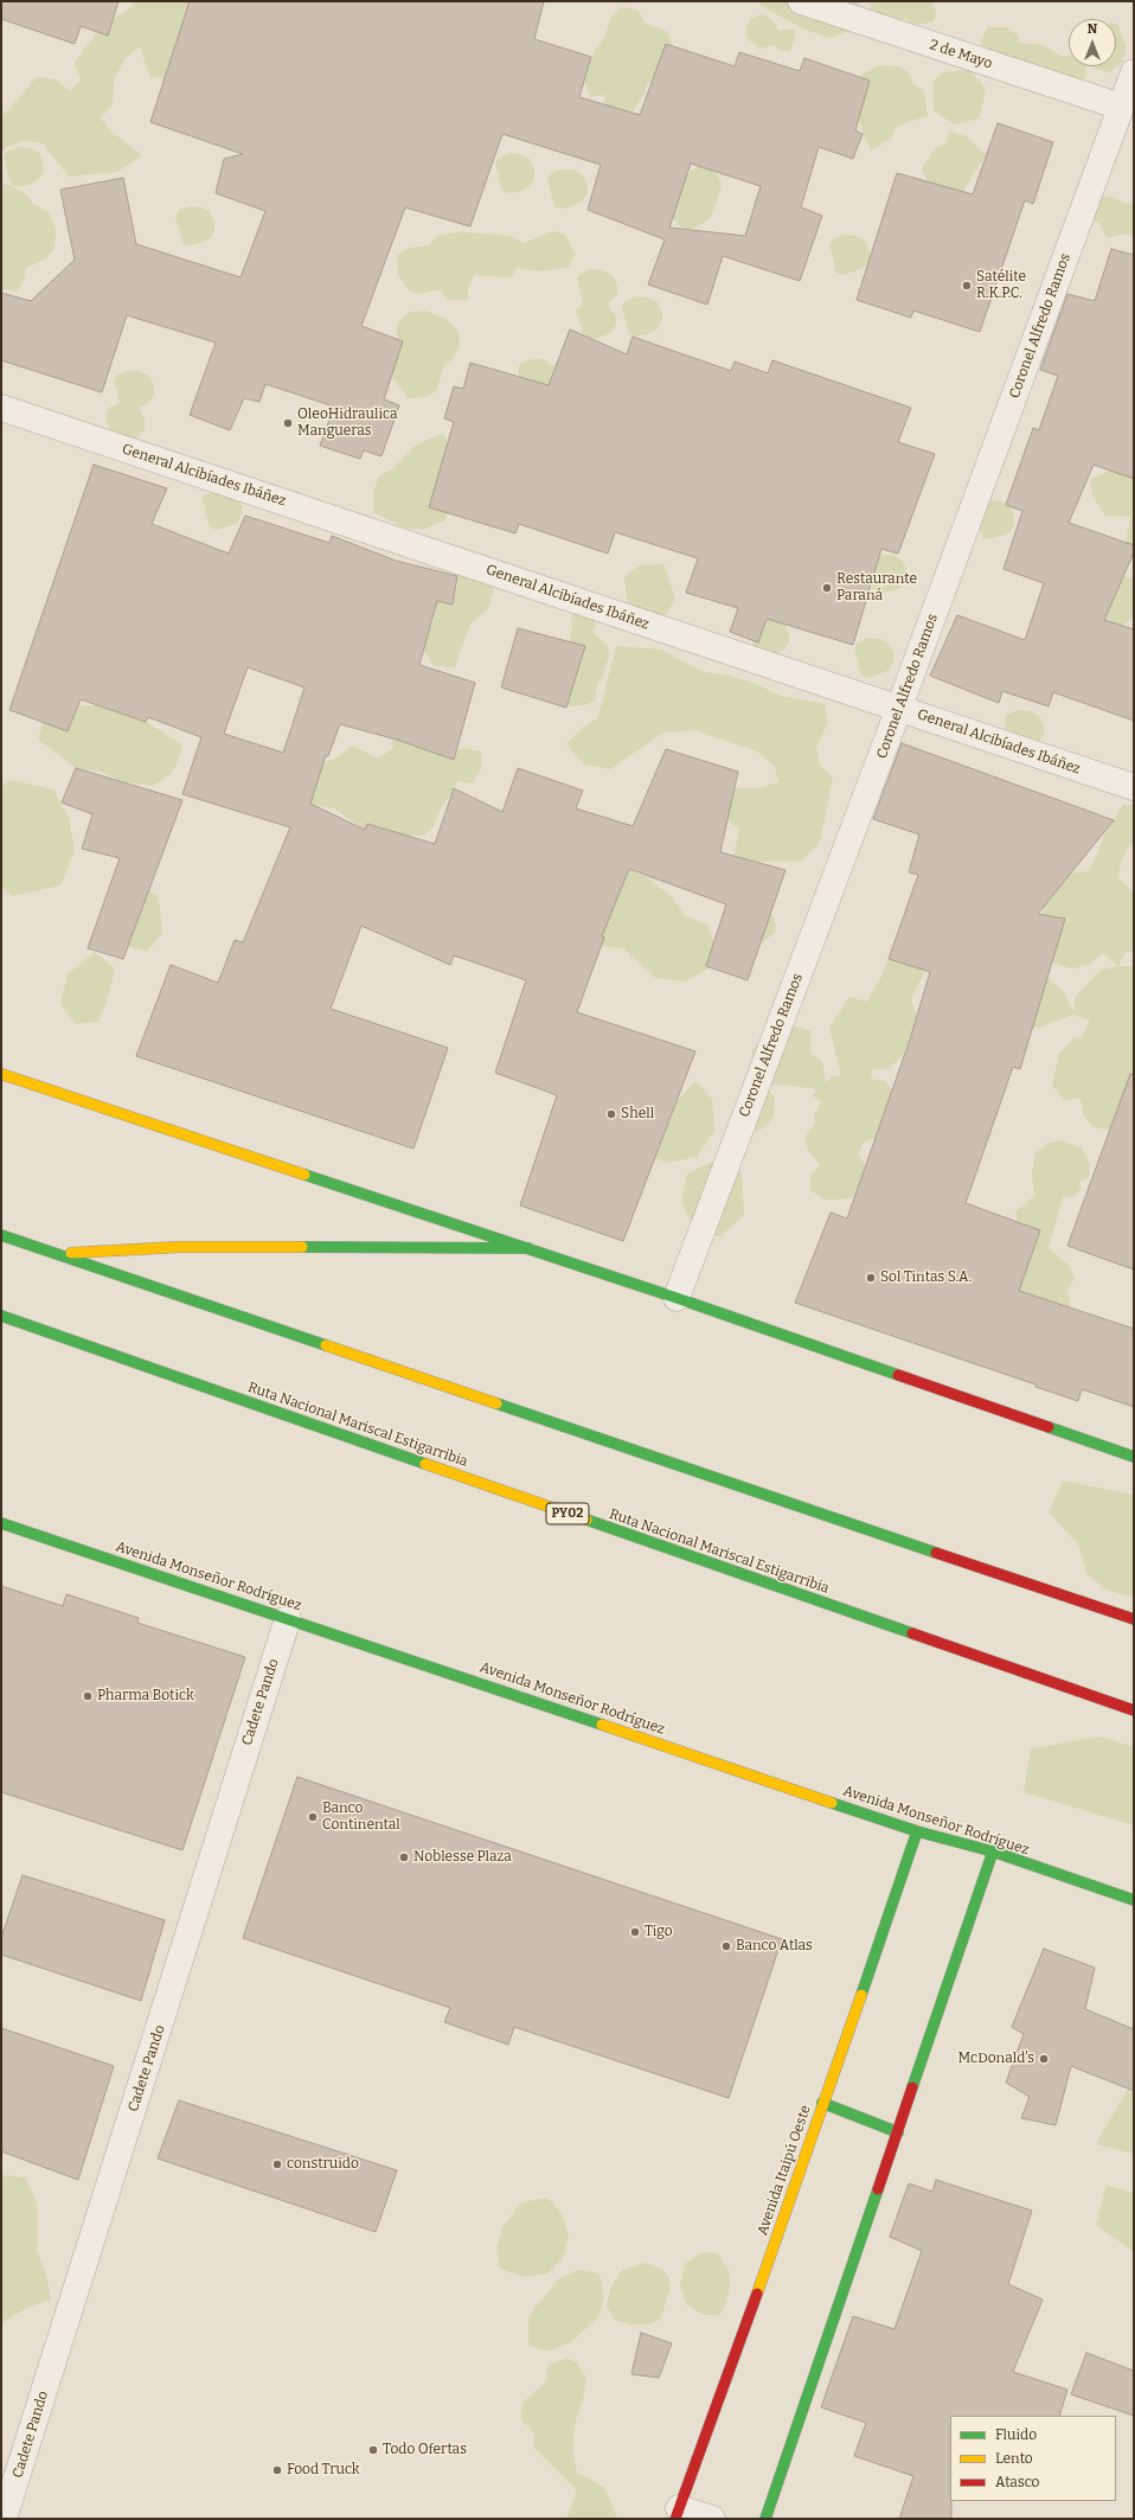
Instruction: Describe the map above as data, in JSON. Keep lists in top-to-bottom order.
{
  "streets": {
    "main road": [
      "Ruta Nacional Mariscal Estigarribia",
      "PY02",
      "Avenida Monseñor Rodríguez",
      "Avenida Itaipú Oeste"
    ],
    "street": [
      "2 de Mayo",
      "Coronel Alfredo Ramos",
      "General Alcibíades Ibáñez",
      "Cadete Pando"
    ]
  },
  "crossings": [
    ["2 de Mayo", "Coronel Alfredo Ramos"],
    ["Coronel Alfredo Ramos", "General Alcibíades Ibáñez"],
    ["Avenida Monseñor Rodríguez", "Cadete Pando"],
    ["Avenida Monseñor Rodríguez", "Avenida Itaipú Oeste"]
  ],
  "places": [
    "Satélite R.K.P.C.",
    "OleoHidraulica Mangueras",
    "Restaurante Paraná",
    "Shell",
    "Sol Tintas S.A.",
    "Pharma Botick",
    "Banco Continental",
    "Noblesse Plaza",
    "Tigo",
    "Banco Atlas",
    "McDonald's",
    "construido",
    "Todo Ofertas",
    "Food Truck"
  ],
  "legend": ["Fluido", "Lento", "Atasco"],
  "north": "top"
}
